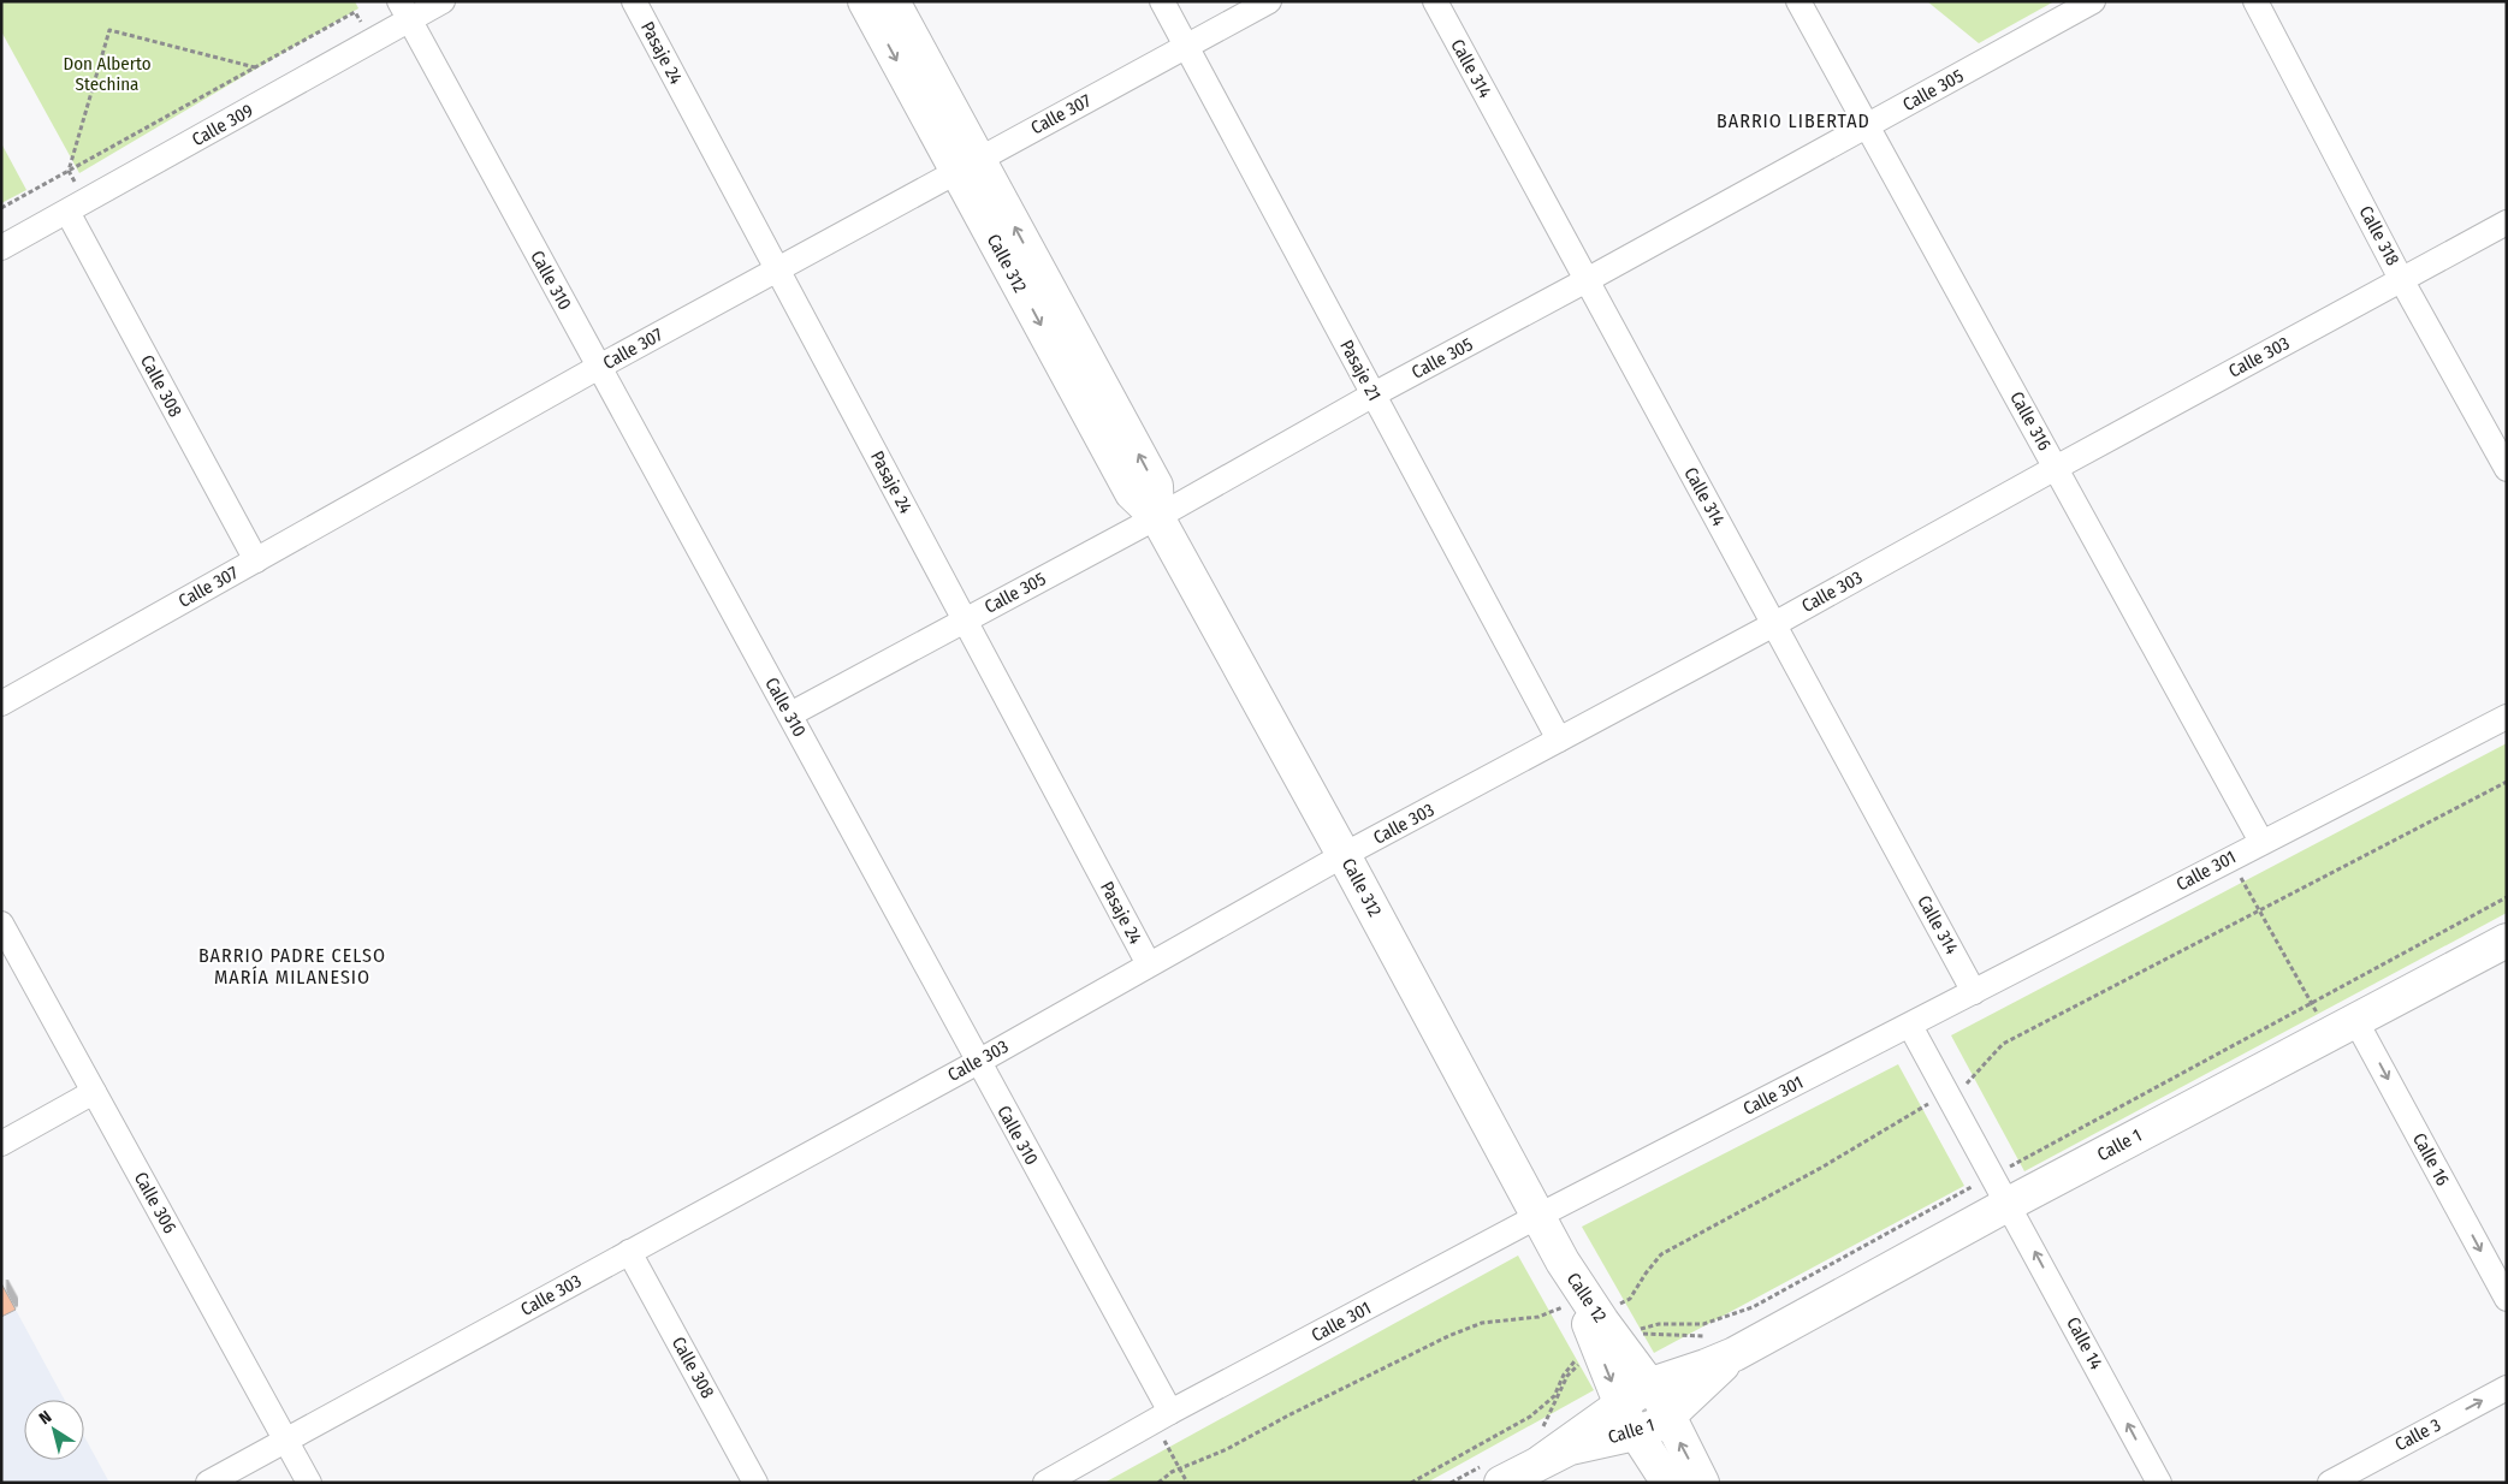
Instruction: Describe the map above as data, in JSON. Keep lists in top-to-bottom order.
{
  "streets": {
    "street": [
      "Pasaje 24",
      "Calle 314",
      "Calle 305",
      "Calle 307",
      "Calle 309",
      "Calle 318",
      "Calle 312",
      "Calle 310",
      "Calle 303",
      "Pasaje 21",
      "Calle 308",
      "Calle 316",
      "Calle 301",
      "Calle 1",
      "Calle 16",
      "Calle 306",
      "Calle 12",
      "Calle 14",
      "Calle 3"
    ]
  },
  "crossings": [
    ["Pasaje 24", "Calle 305"],
    ["Pasaje 24", "Calle 307"],
    ["Pasaje 24", "Calle 303"],
    ["Calle 314", "Calle 305"],
    ["Calle 314", "Calle 303"],
    ["Calle 314", "Calle 301"],
    ["Calle 305", "Calle 312"],
    ["Calle 305", "Calle 310"],
    ["Calle 305", "Pasaje 21"],
    ["Calle 305", "Calle 316"],
    ["Calle 307", "Calle 312"],
    ["Calle 307", "Calle 310"],
    ["Calle 307", "Pasaje 21"],
    ["Calle 307", "Calle 308"],
    ["Calle 309", "Calle 310"],
    ["Calle 309", "Calle 308"],
    ["Calle 318", "Calle 303"],
    ["Calle 312", "Calle 303"],
    ["Calle 312", "Calle 301"],
    ["Calle 312", "Calle 12"],
    ["Calle 310", "Calle 303"],
    ["Calle 310", "Calle 301"],
    ["Calle 303", "Pasaje 21"],
    ["Calle 303", "Calle 308"],
    ["Calle 303", "Calle 316"],
    ["Calle 303", "Calle 306"],
    ["Calle 316", "Calle 301"],
    ["Calle 1", "Calle 16"],
    ["Calle 1", "Calle 12"],
    ["Calle 1", "Calle 14"]
  ],
  "one_way": ["Calle 16", "Calle 14", "Calle 3"],
  "districts": ["BARRIO LIBERTAD", "BARRIO PADRE CELSO MARÍA MILANESIO"],
  "parks": ["Don Alberto Stechina"],
  "north": "top left"
}
